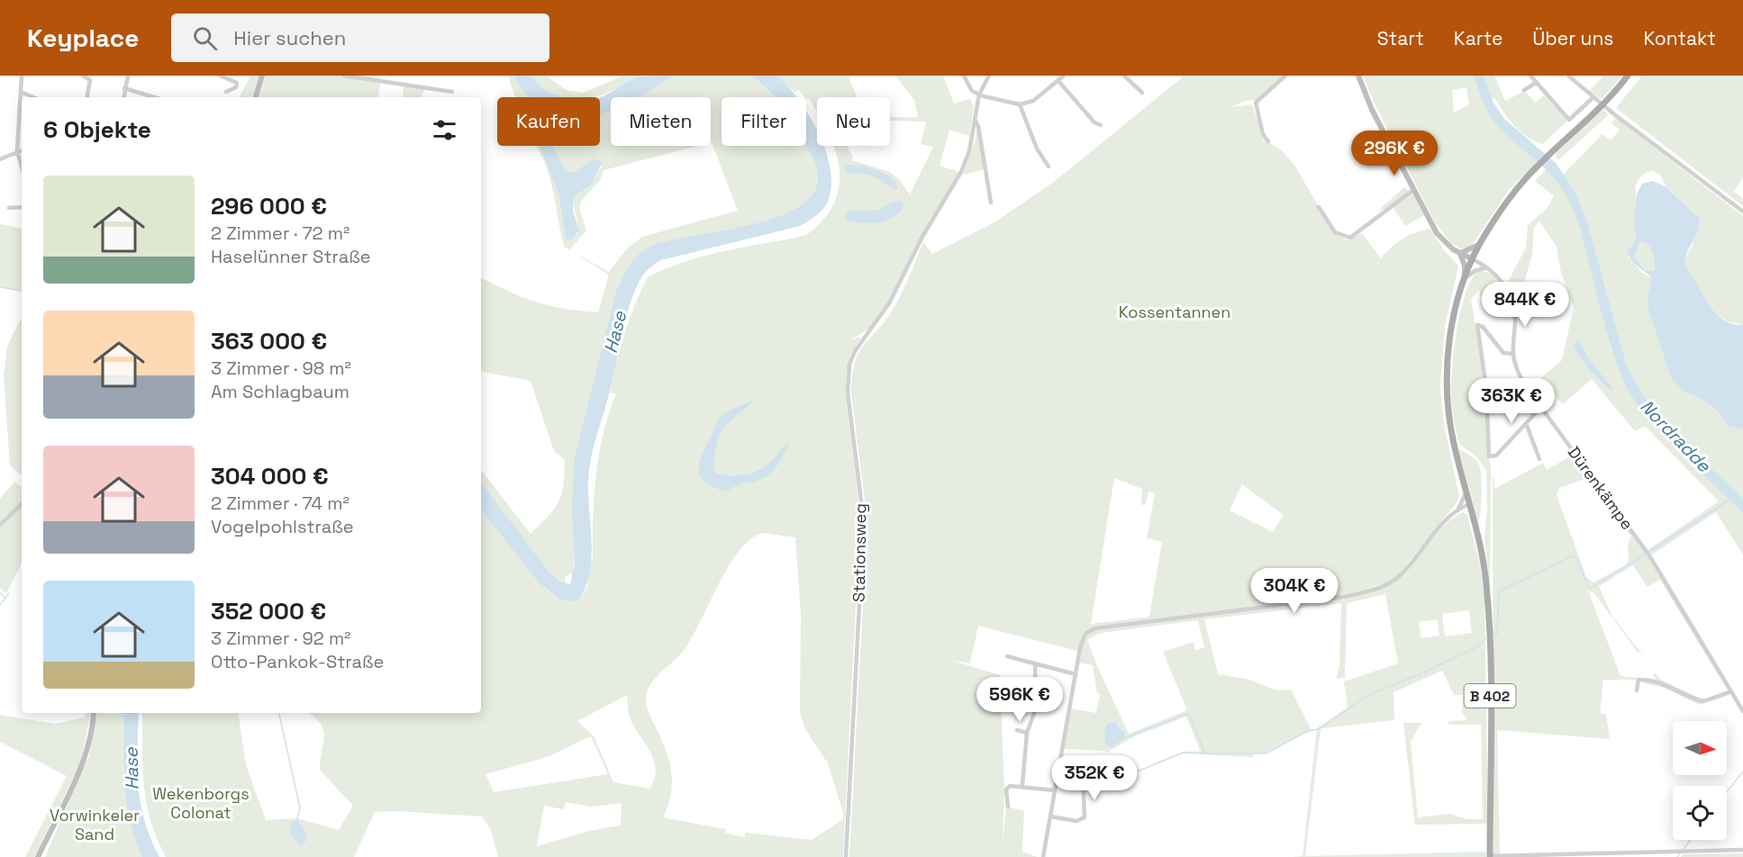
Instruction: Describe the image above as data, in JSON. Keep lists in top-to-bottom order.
{
  "streets": {
    "main road": ["B 402"],
    "street": ["Dürenkämpe", "Stationsweg"]
  },
  "crossings": [
    ["Dürenkämpe", "B 402"]
  ],
  "water": ["Hase", "Nordradde"],
  "parks": ["Kossentannen", "Wekenborgs Colonat", "Vorwinkeler Sand"],
  "north": "right",
  "page": {
    "header": "Keyplace",
    "search": "Hier suchen",
    "nav": [
      "Start",
      "Karte",
      "Über uns",
      "Kontakt"
    ],
    "chip": [
      "Kaufen",
      "Mieten",
      "Filter",
      "Neu"
    ],
    "heading": "6 Objekte",
    "price": [
      "296K €",
      "844K €",
      "363K €",
      "304K €",
      "596K €",
      "352K €"
    ],
    "list": [
      {
        "name": "296 000 €",
        "note": "2 Zimmer · 72 m² · Haselünner Straße"
      },
      {
        "name": "363 000 €",
        "note": "3 Zimmer · 98 m² · Am Schlagbaum"
      },
      {
        "name": "304 000 €",
        "note": "2 Zimmer · 74 m² · Vogelpohlstraße"
      },
      {
        "name": "352 000 €",
        "note": "3 Zimmer · 92 m² · Otto-Pankok-Straße"
      }
    ]
  }
}
